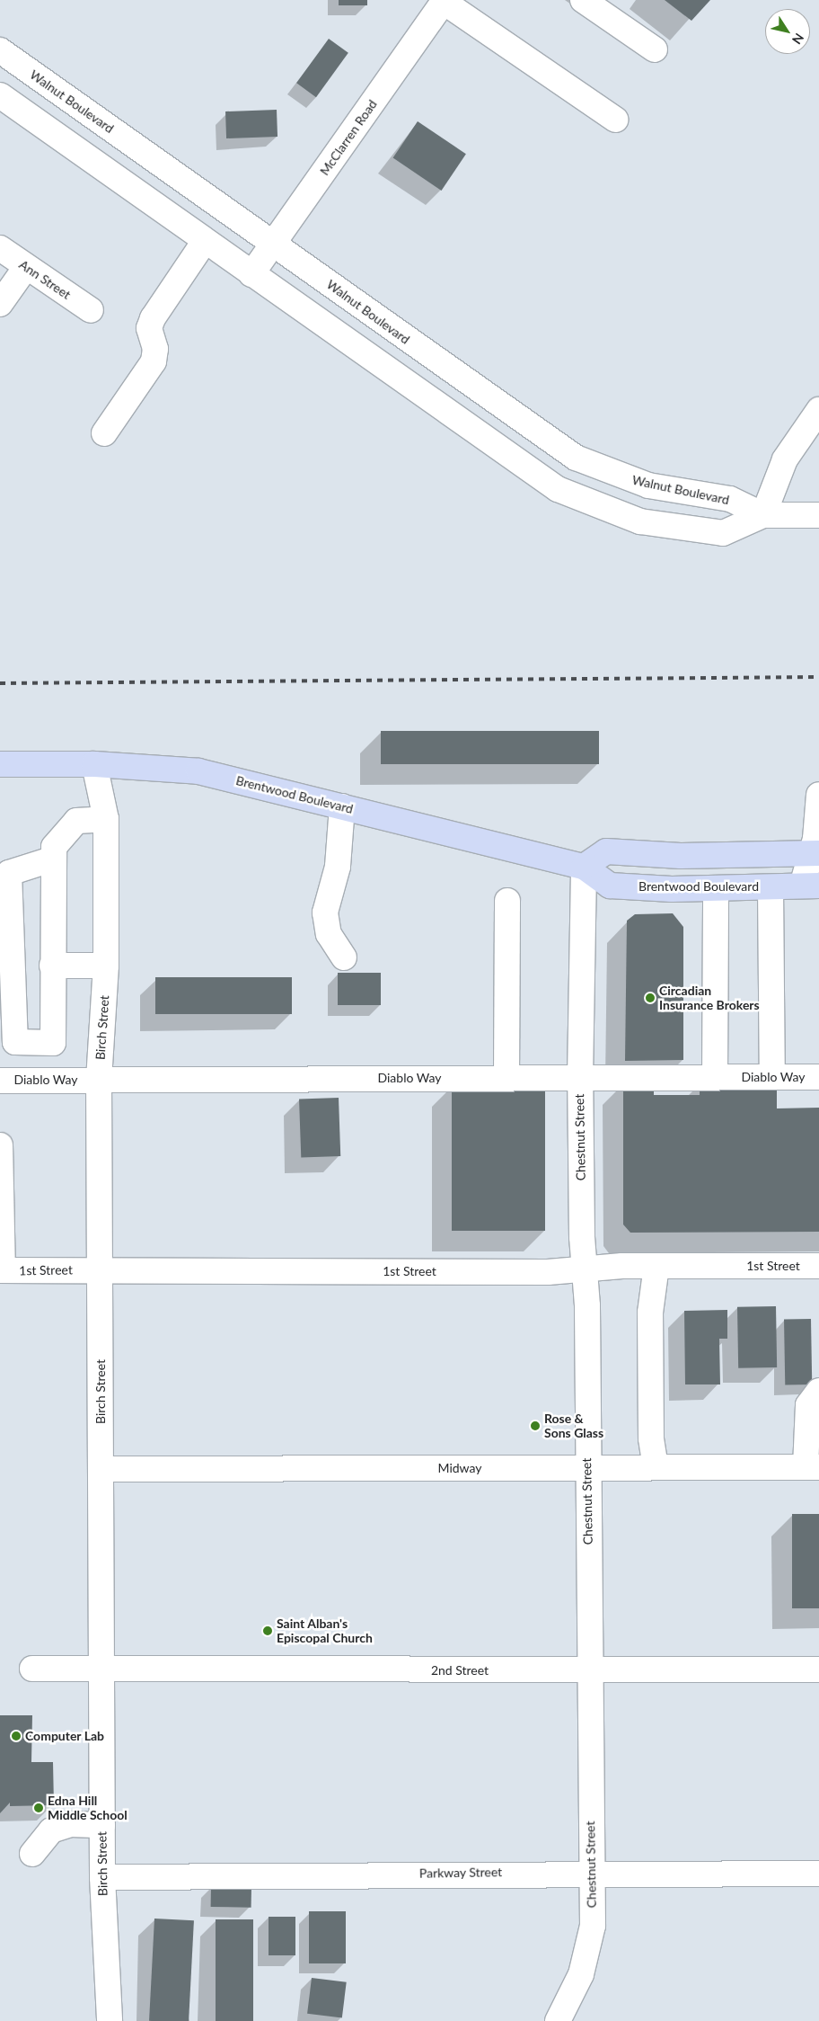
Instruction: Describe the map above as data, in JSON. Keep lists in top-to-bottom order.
{
  "streets": {
    "main road": ["Brentwood Boulevard"],
    "street": [
      "Walnut Boulevard",
      "McClarren Road",
      "Ann Street",
      "Birch Street",
      "Diablo Way",
      "Chestnut Street",
      "1st Street",
      "Midway",
      "2nd Street",
      "Parkway Street"
    ]
  },
  "crossings": [
    ["Walnut Boulevard", "McClarren Road"],
    ["Brentwood Boulevard", "Birch Street"],
    ["Brentwood Boulevard", "Chestnut Street"],
    ["Birch Street", "Diablo Way"],
    ["Birch Street", "1st Street"],
    ["Birch Street", "Midway"],
    ["Birch Street", "2nd Street"],
    ["Birch Street", "Parkway Street"],
    ["Diablo Way", "Chestnut Street"],
    ["Chestnut Street", "1st Street"],
    ["Chestnut Street", "Midway"],
    ["Chestnut Street", "2nd Street"],
    ["Chestnut Street", "Parkway Street"]
  ],
  "places": [
    "Circadian Insurance Brokers",
    "Rose & Sons Glass",
    "Saint Alban's Episcopal Church",
    "Computer Lab",
    "Edna Hill Middle School"
  ],
  "north": "bottom right"
}
